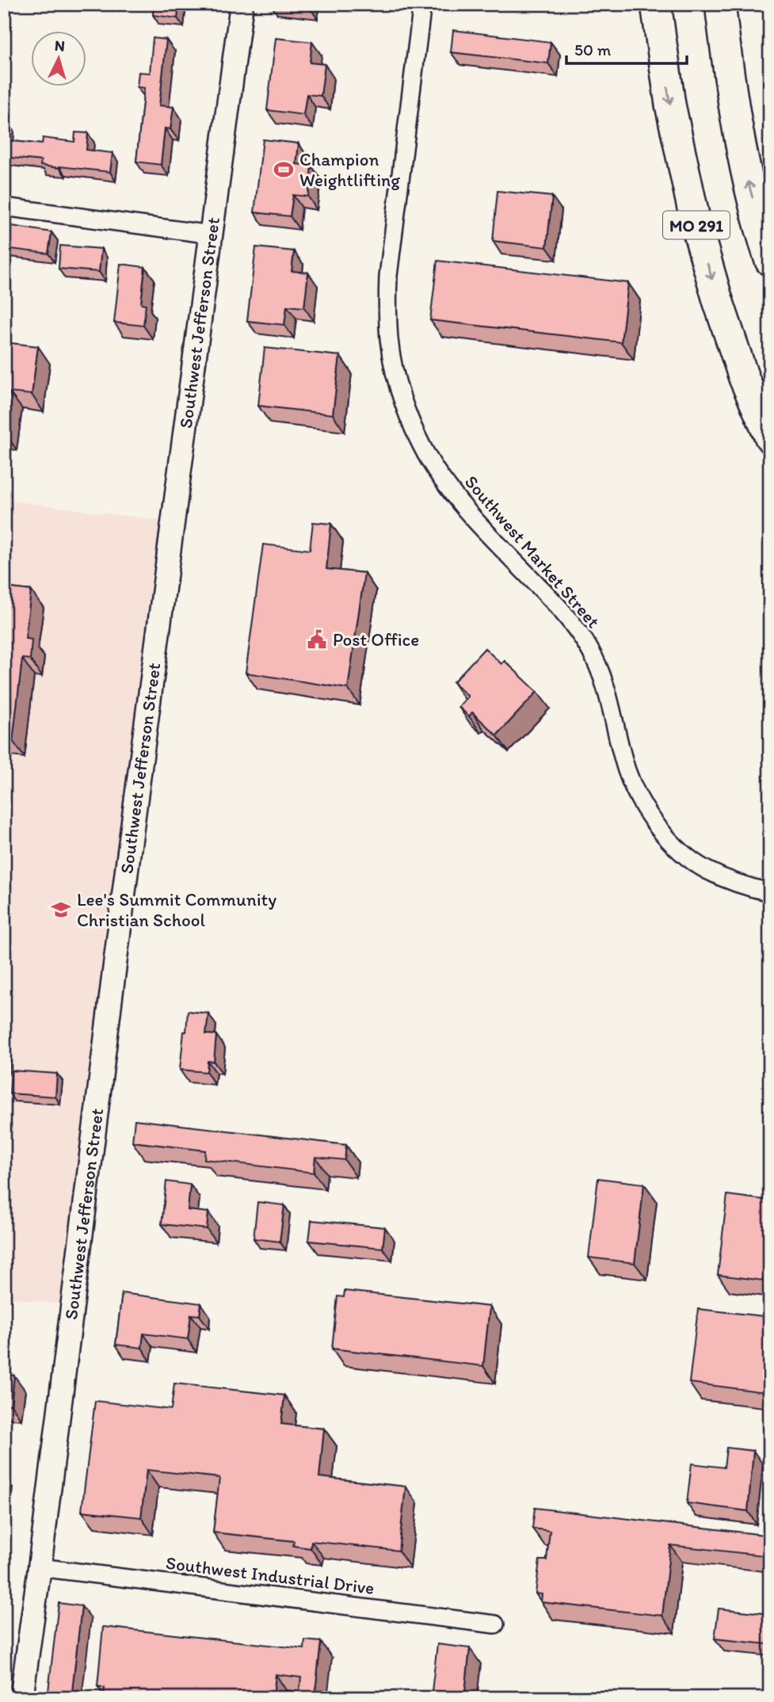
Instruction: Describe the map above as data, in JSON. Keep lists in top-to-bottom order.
{
  "streets": {
    "highway": ["MO 291"],
    "street": ["Southwest Jefferson Street", "Southwest Market Street", "Southwest Industrial Drive"]
  },
  "crossings": [
    ["Southwest Jefferson Street", "Southwest Industrial Drive"]
  ],
  "places": {
    "sports": ["Champion Weightlifting"],
    "public building": ["Post Office"],
    "school or university": ["Lee's Summit Community Christian School"]
  },
  "scale_bar": "50 m",
  "north": "top"
}
